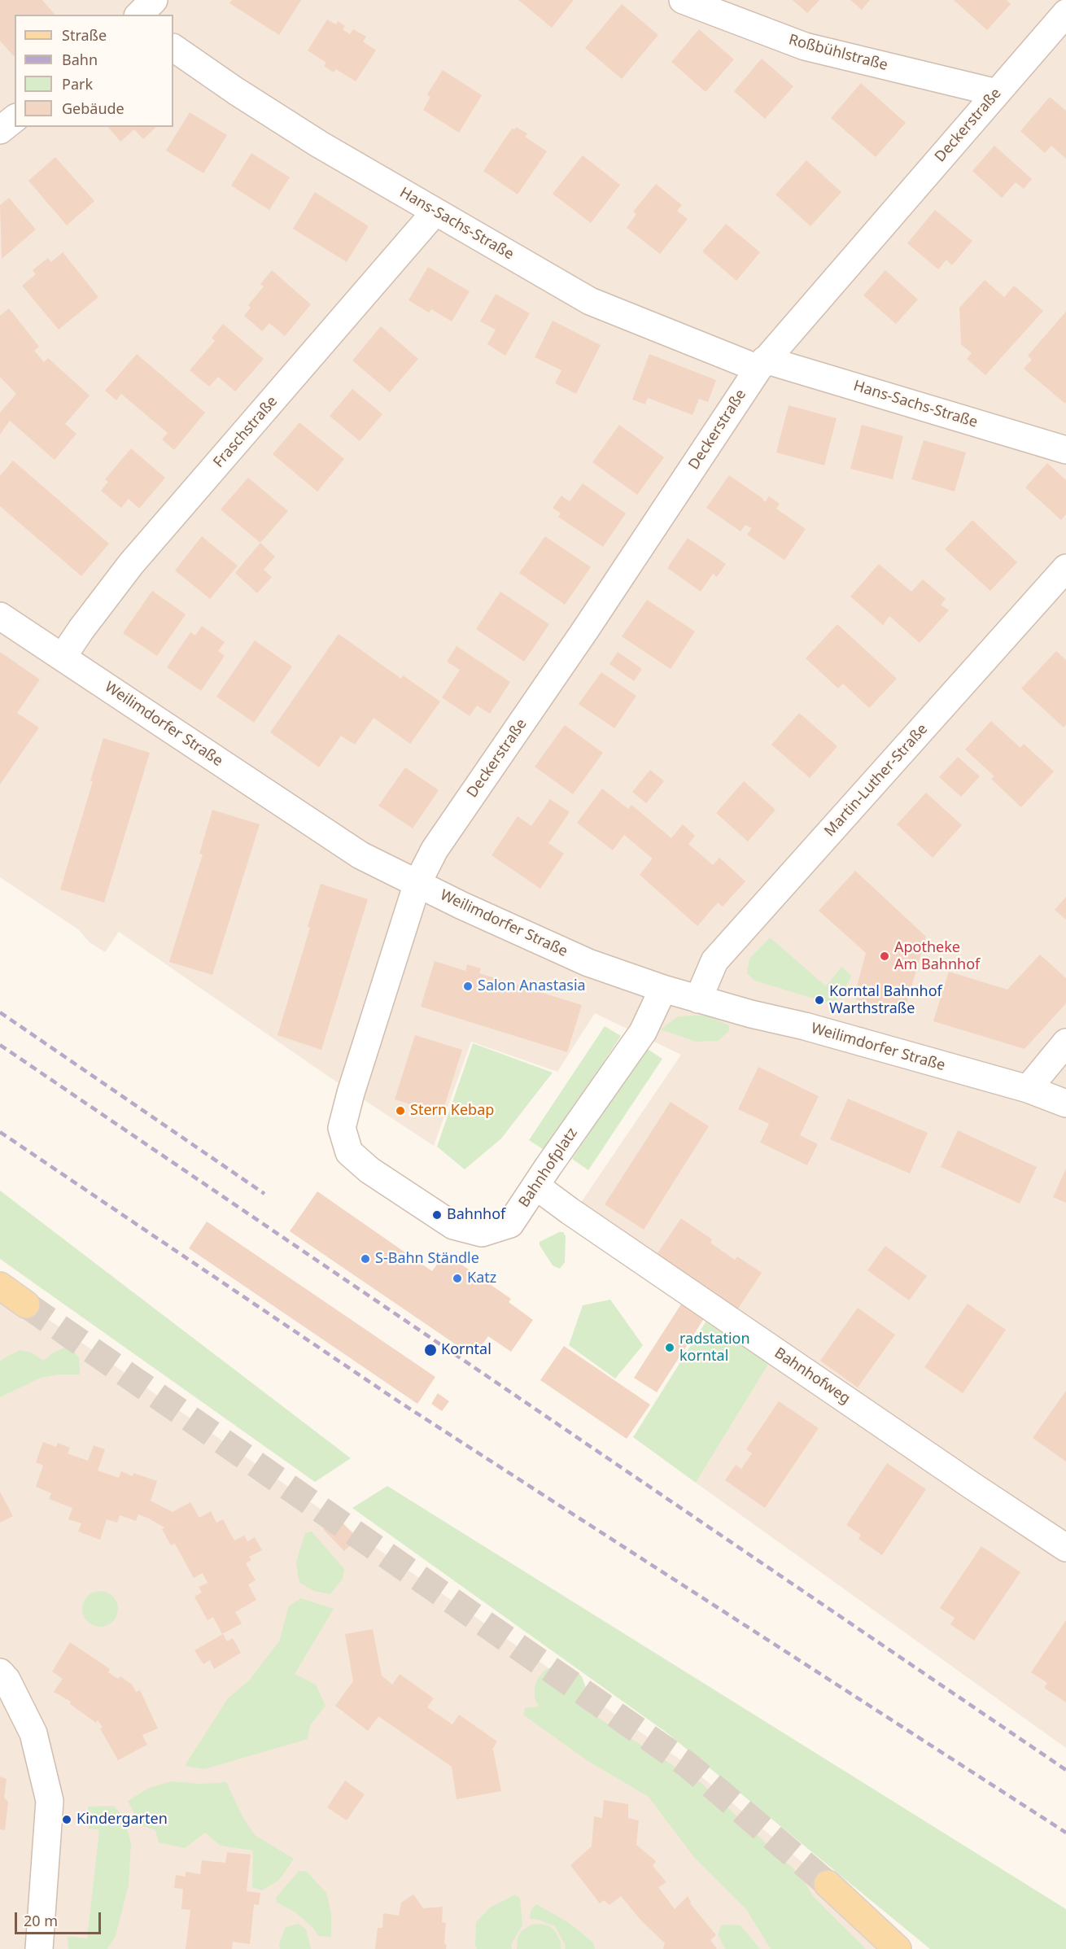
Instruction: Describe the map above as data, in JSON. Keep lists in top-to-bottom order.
{
  "streets": {
    "street": [
      "Roßbühlstraße",
      "Deckerstraße",
      "Hans-Sachs-Straße",
      "Fraschstraße",
      "Weilimdorfer Straße",
      "Martin-Luther-Straße",
      "Bahnhofplatz",
      "Bahnhofweg"
    ]
  },
  "crossings": [
    ["Roßbühlstraße", "Deckerstraße"],
    ["Deckerstraße", "Hans-Sachs-Straße"],
    ["Deckerstraße", "Weilimdorfer Straße"],
    ["Deckerstraße", "Bahnhofplatz"],
    ["Hans-Sachs-Straße", "Fraschstraße"],
    ["Fraschstraße", "Weilimdorfer Straße"],
    ["Weilimdorfer Straße", "Martin-Luther-Straße"],
    ["Weilimdorfer Straße", "Bahnhofplatz"],
    ["Bahnhofplatz", "Bahnhofweg"]
  ],
  "places": [
    "Apotheke Am Bahnhof",
    "Salon Anastasia",
    "Korntal Bahnhof Warthstraße",
    "Stern Kebap",
    "Bahnhof",
    "S-Bahn Ständle",
    "Katz",
    "radstation korntal",
    "Korntal",
    "Kindergarten"
  ],
  "legend": [
    "Straße",
    "Bahn",
    "Park",
    "Gebäude"
  ],
  "scale_bar": "20 m"
}
